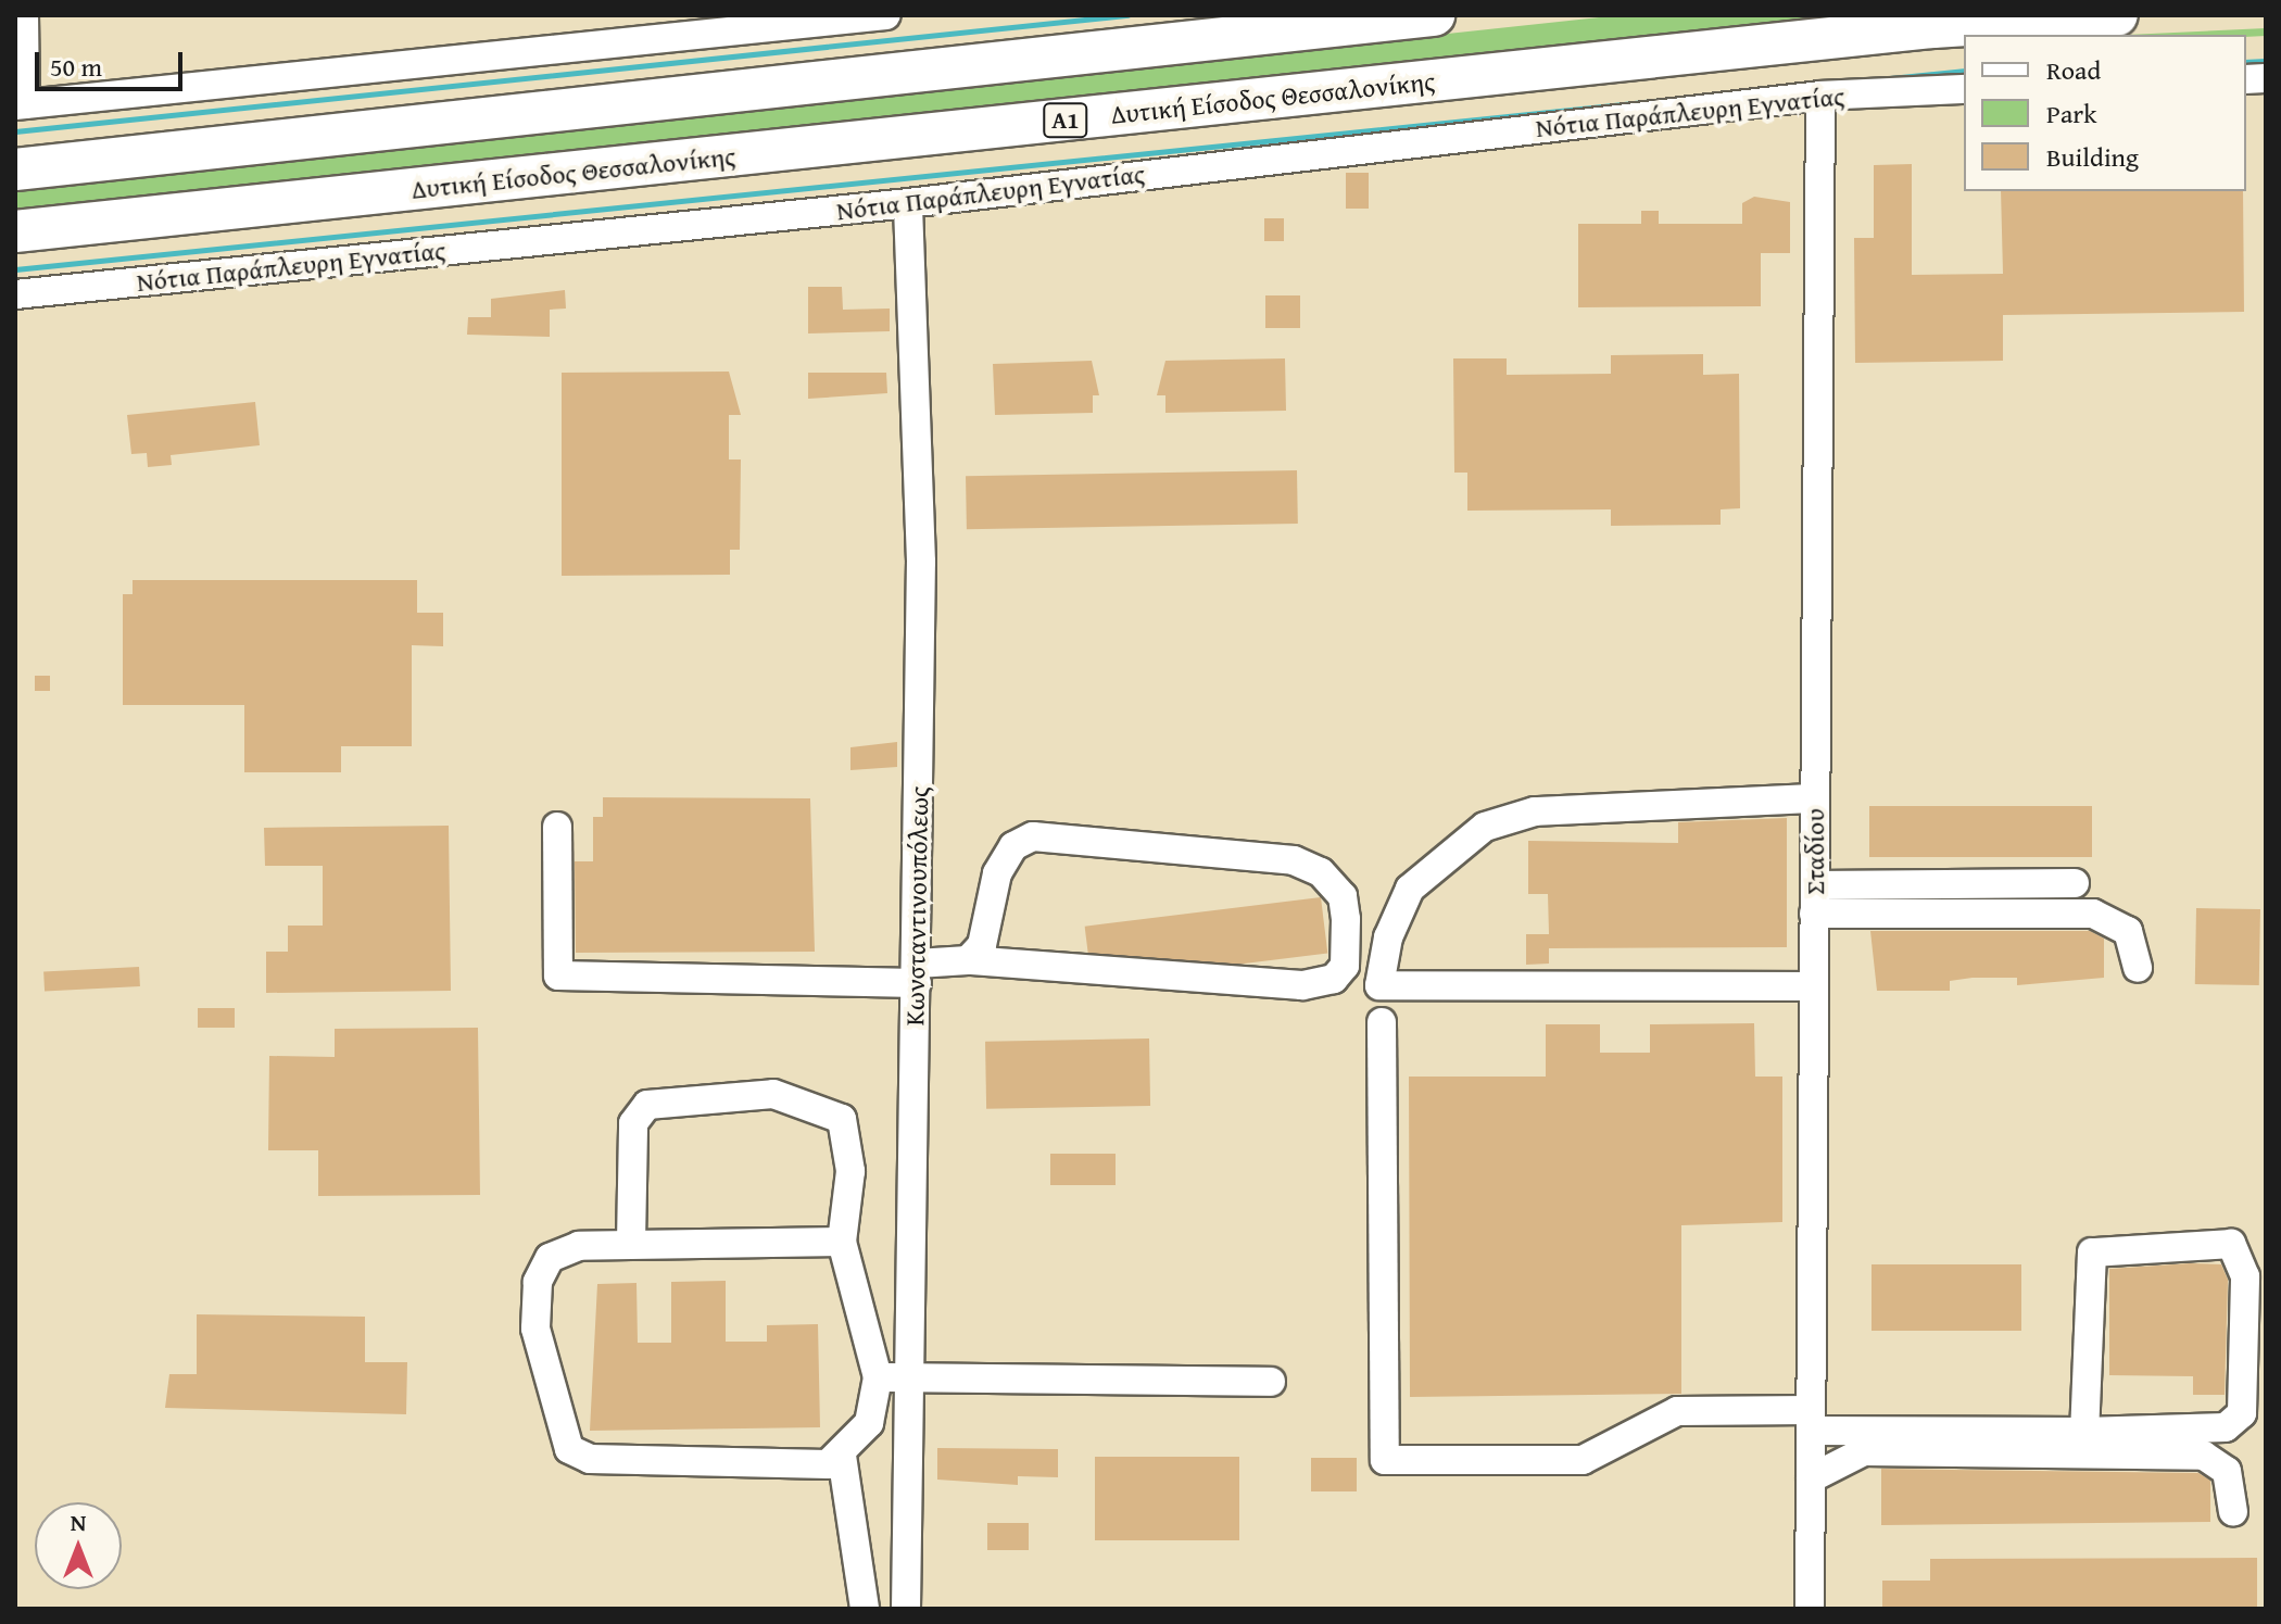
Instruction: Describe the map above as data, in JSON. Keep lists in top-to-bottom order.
{
  "streets": {
    "highway": ["Δυτική Είσοδος Θεσσαλονίκης", "Α1"],
    "street": ["Νότια Παράπλευρη Εγνατίας", "Σταδίου", "Κωνσταντινουπόλεως"]
  },
  "crossings": [
    ["Νότια Παράπλευρη Εγνατίας", "Σταδίου"],
    ["Νότια Παράπλευρη Εγνατίας", "Κωνσταντινουπόλεως"]
  ],
  "legend": ["Road", "Park", "Building"],
  "scale_bar": "50 m",
  "north": "top"
}
